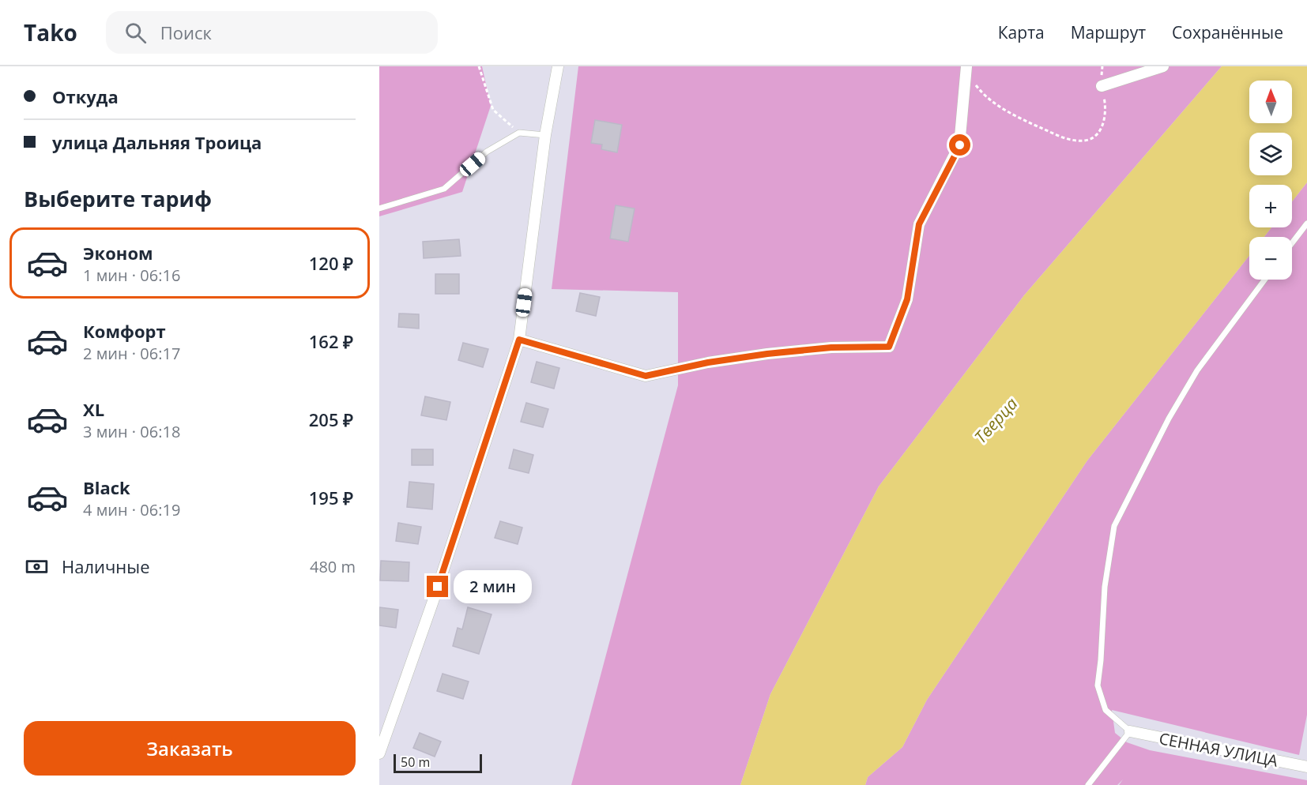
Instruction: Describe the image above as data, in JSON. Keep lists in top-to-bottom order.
{
  "streets": {
    "street": ["СЕННАЯ УЛИЦА"]
  },
  "water": ["Тверца"],
  "scale_bar": "50 m",
  "north": "top",
  "page": {
    "header": "Tako",
    "search": "Поиск",
    "nav": ["Карта", "Маршрут", "Сохранённые"],
    "banner": ["Откуда", "улица Дальняя Троица"],
    "map_buttons": ["+", "−"],
    "heading": "Выберите тариф",
    "list": [
      {
        "name": "Эконом",
        "note": "1 мин · 06:16",
        "value": "120 ₽"
      },
      {
        "name": "Комфорт",
        "note": "2 мин · 06:17",
        "value": "162 ₽"
      },
      {
        "name": "XL",
        "note": "3 мин · 06:18",
        "value": "205 ₽"
      },
      {
        "name": "Black",
        "note": "4 мин · 06:19",
        "value": "195 ₽"
      }
    ],
    "pay": ["Наличные", "480 m"],
    "bubble": "2 мин",
    "buttons": "Заказать",
    "scale": "50 m"
  }
}
